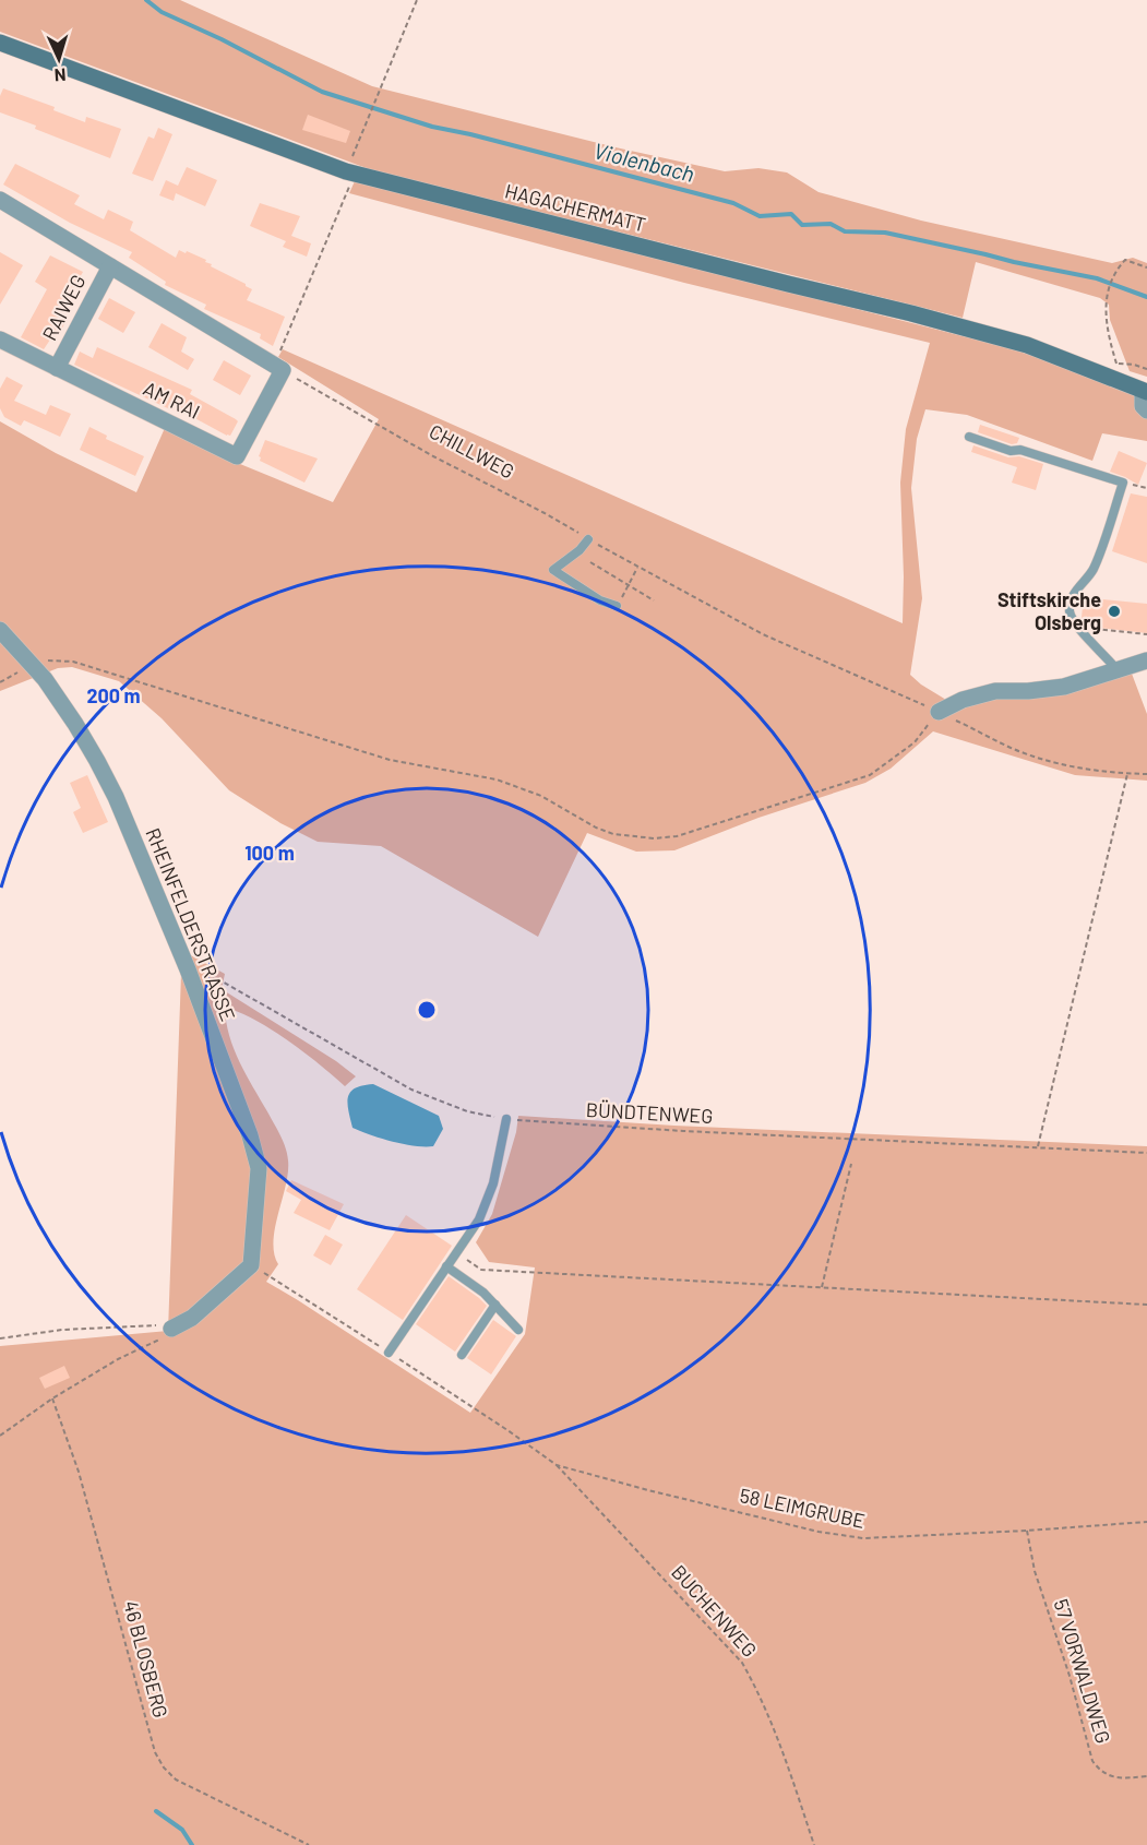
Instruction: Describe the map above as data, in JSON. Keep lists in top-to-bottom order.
{
  "streets": {
    "street": [
      "HAGACHERMATT",
      "RAIWEG",
      "AM RAI",
      "RHEINFELDERSTRASSE"
    ],
    "path": [
      "CHILLWEG",
      "BÜNDTENWEG",
      "58 LEIMGRUBE",
      "BUCHENWEG",
      "46 BLOSBERG",
      "57 VORWALDWEG"
    ]
  },
  "crossings": [
    ["RAIWEG", "AM RAI"],
    ["AM RAI", "CHILLWEG"],
    ["RHEINFELDERSTRASSE", "BÜNDTENWEG"],
    ["58 LEIMGRUBE", "BUCHENWEG"],
    ["58 LEIMGRUBE", "57 VORWALDWEG"]
  ],
  "water": ["Violenbach"],
  "places": ["Stiftskirche Olsberg"],
  "north": "bottom",
  "rings": ["200 m", "100 m"]
}
